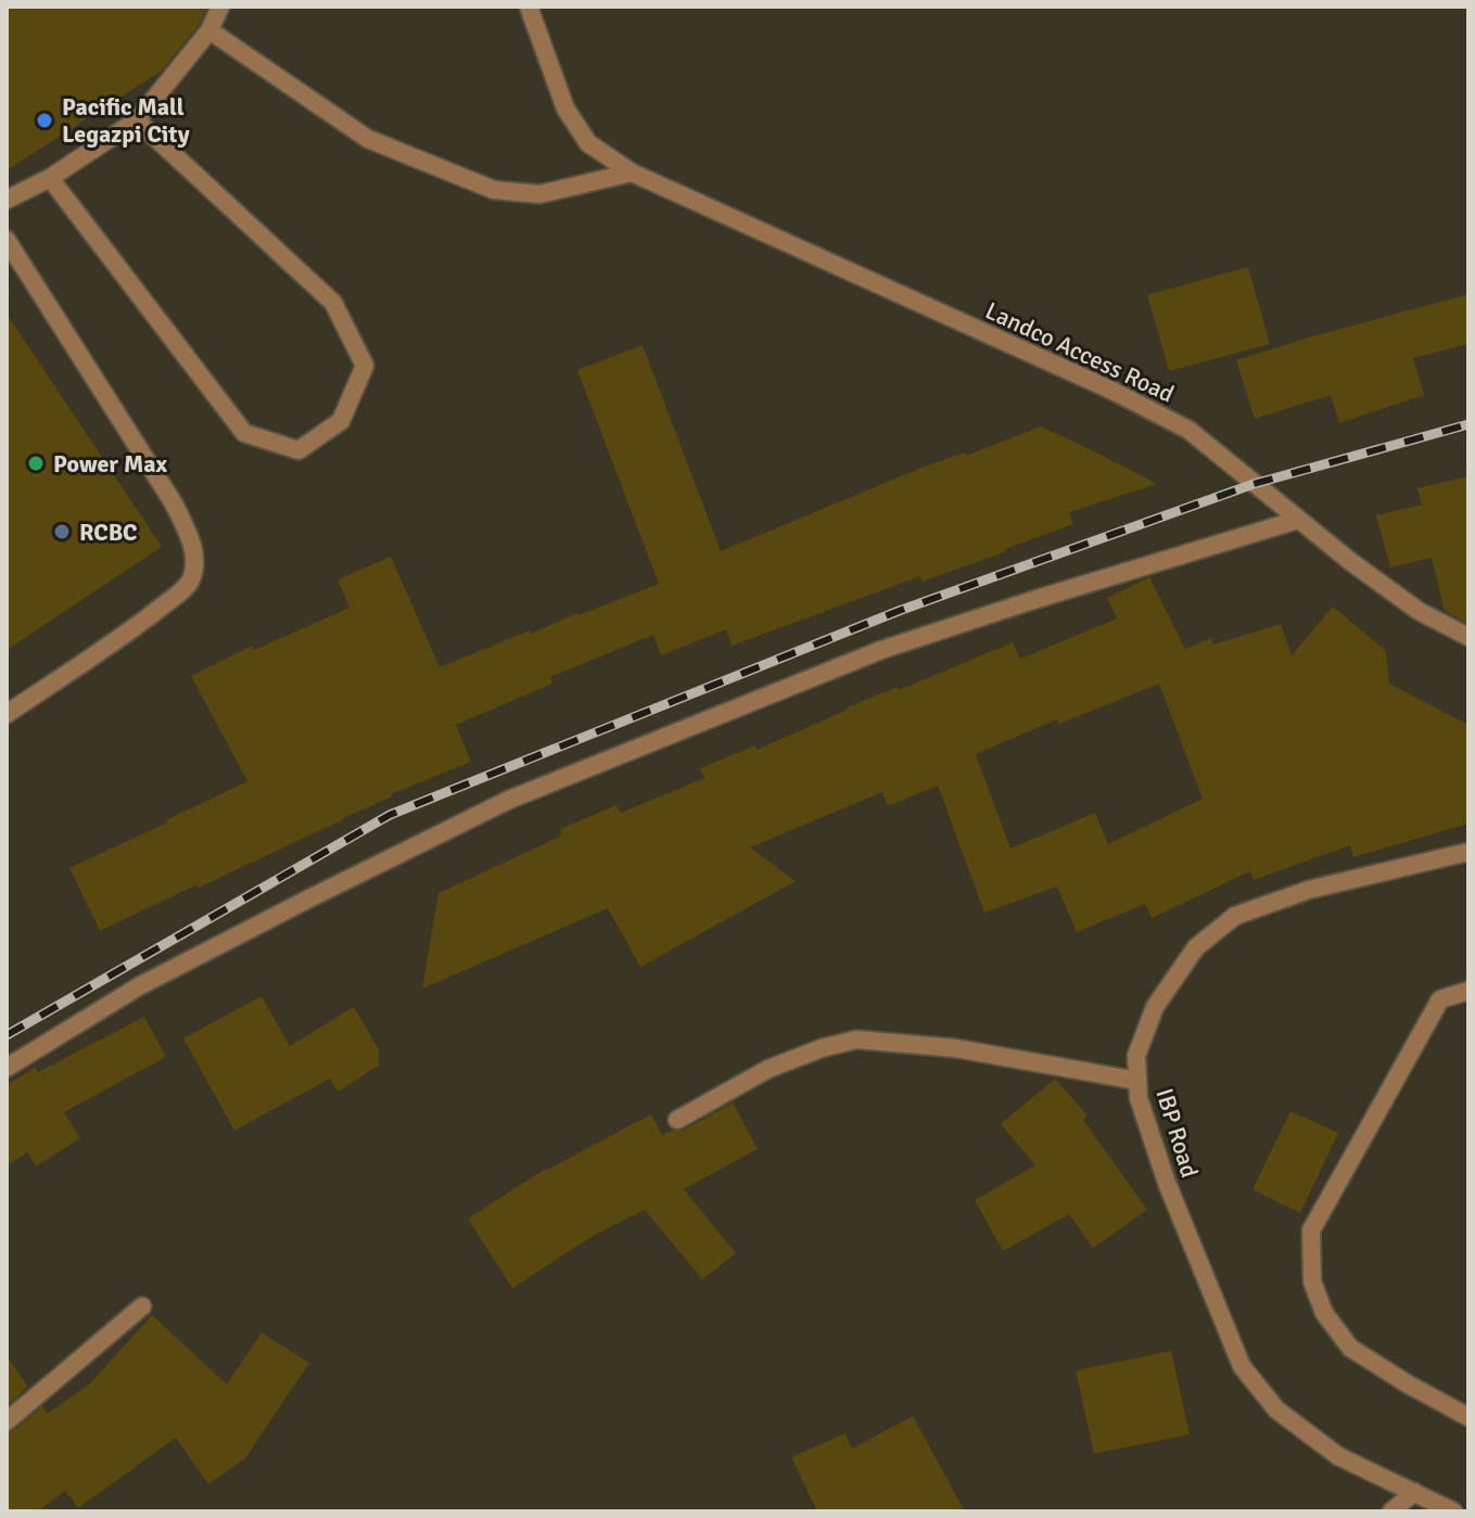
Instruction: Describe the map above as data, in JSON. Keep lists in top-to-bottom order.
{
  "streets": {
    "street": ["Landco Access Road", "IBP Road"]
  },
  "places": ["Pacific Mall Legazpi City", "Power Max", "RCBC"]
}
